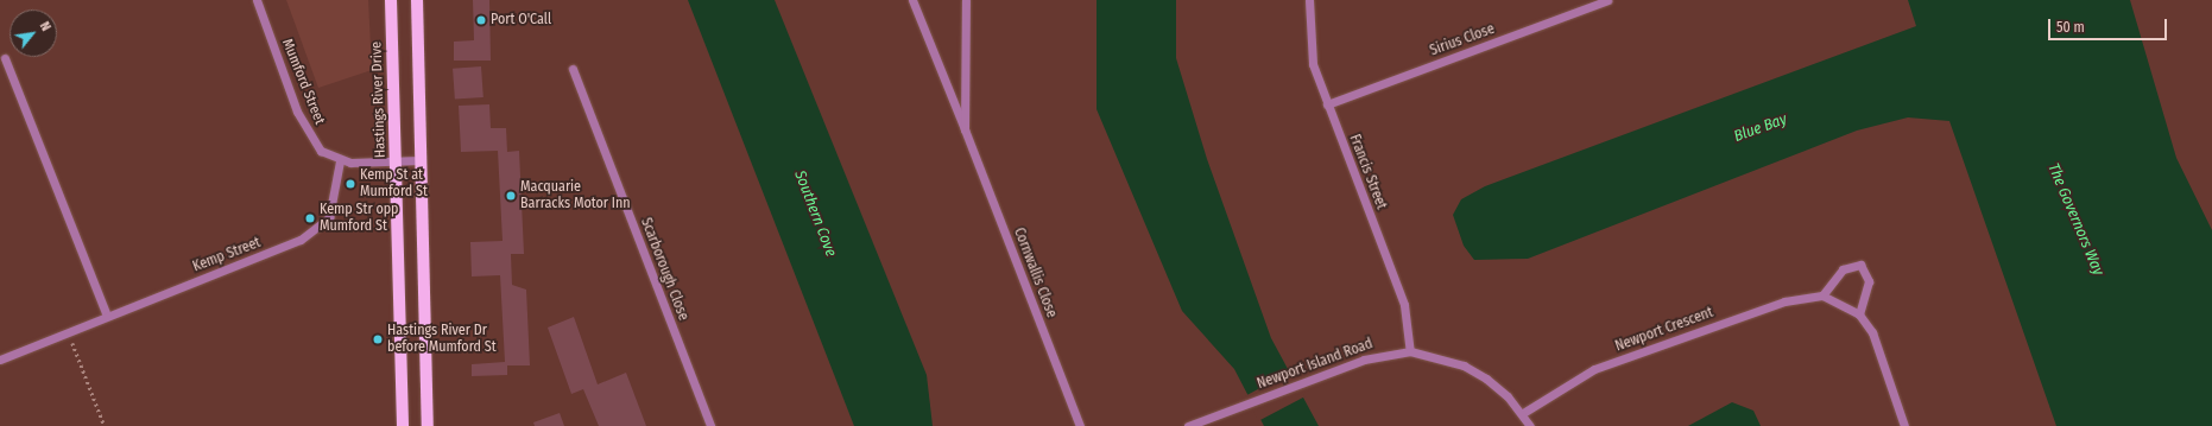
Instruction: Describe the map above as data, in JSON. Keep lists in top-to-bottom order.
{
  "streets": {
    "main road": ["Hastings River Drive"],
    "street": [
      "Sirius Close",
      "Mumford Street",
      "Francis Street",
      "Kemp Street",
      "Scarborough Close",
      "Cornwallis Close",
      "Newport Crescent",
      "Newport Island Road"
    ]
  },
  "crossings": [
    ["Sirius Close", "Francis Street"],
    ["Mumford Street", "Kemp Street"],
    ["Francis Street", "Newport Island Road"],
    ["Newport Crescent", "Newport Island Road"]
  ],
  "water": ["Blue Bay", "Southern Cove", "The Governors Way"],
  "places": [
    "Port O'Call",
    "Kemp St at Mumford St",
    "Macquarie Barracks Motor Inn",
    "Kemp Str opp Mumford St",
    "Hastings River Dr before Mumford St"
  ],
  "scale_bar": "50 m",
  "north": "top right"
}
